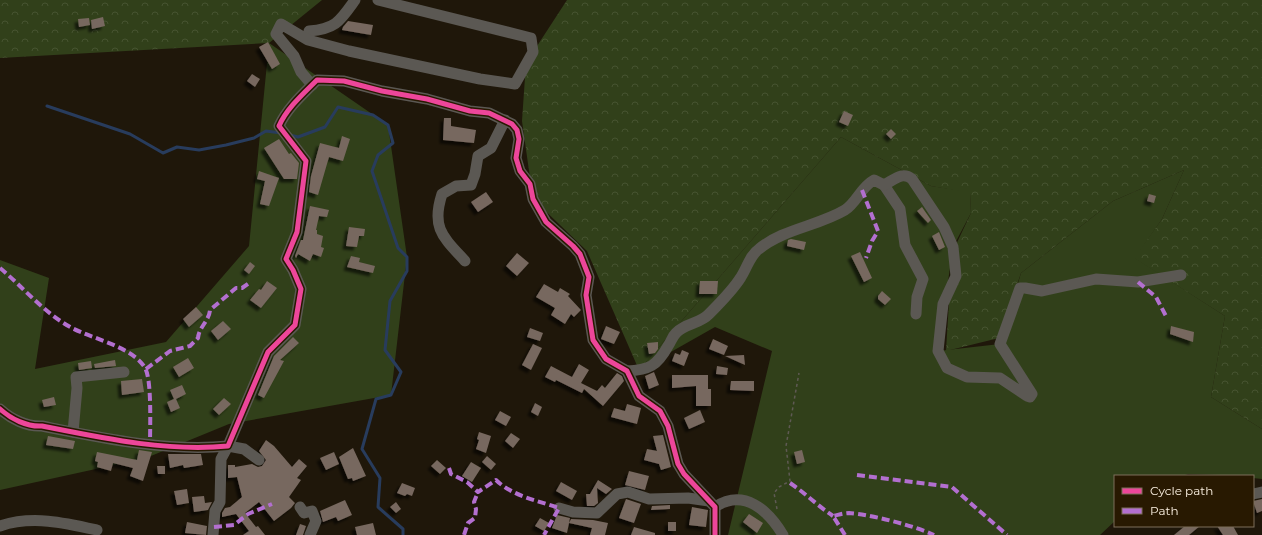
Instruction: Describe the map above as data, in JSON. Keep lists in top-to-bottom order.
{
  "legend": ["Cycle path", "Path"]
}
